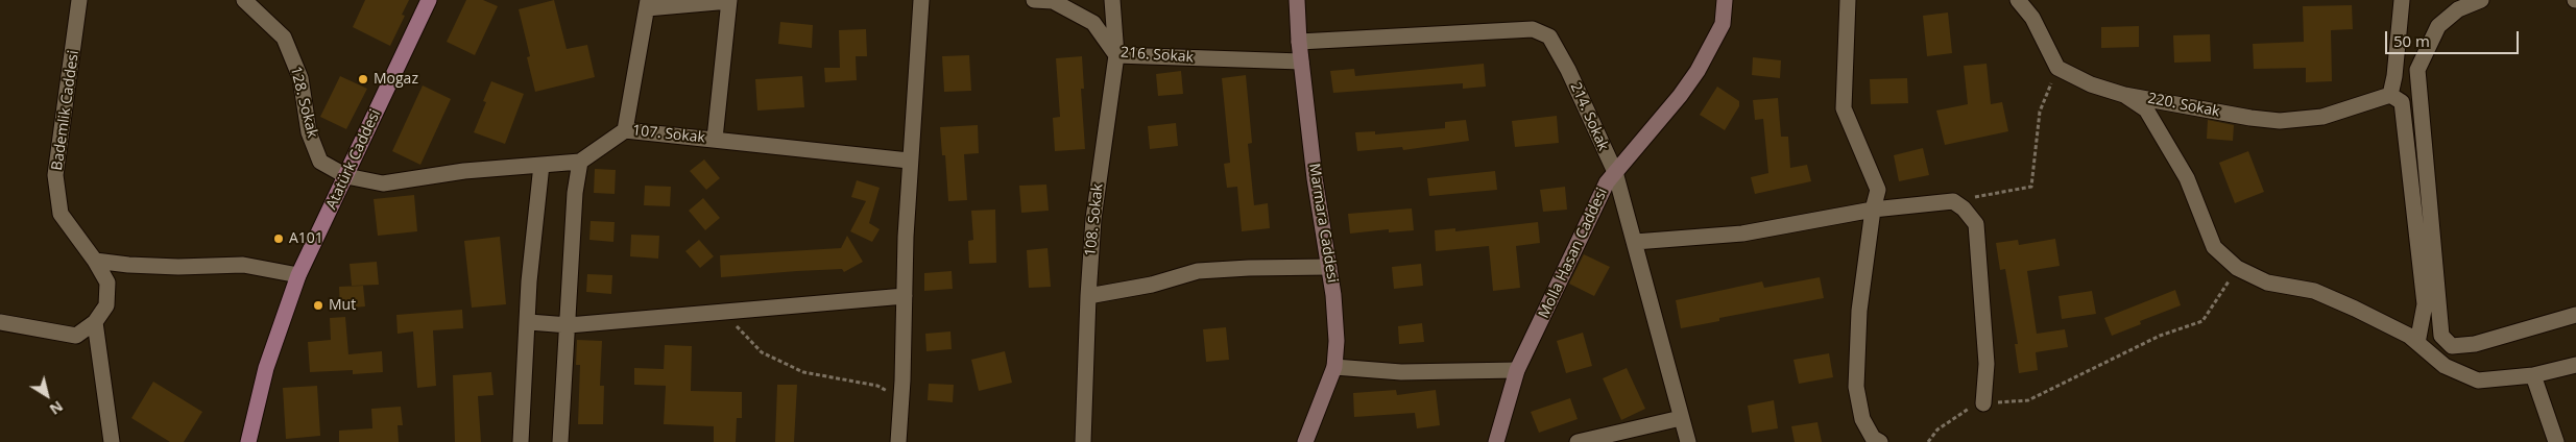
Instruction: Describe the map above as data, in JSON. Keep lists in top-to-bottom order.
{
  "streets": {
    "main road": ["Atatürk Caddesi"],
    "street": [
      "216. Sokak",
      "128. Sokak",
      "220. Sokak",
      "Bademlik Caddesi",
      "214. Sokak",
      "107. Sokak",
      "108. Sokak",
      "Marmara Caddesi",
      "Molla Hasan Caddesi"
    ]
  },
  "crossings": [
    ["216. Sokak", "108. Sokak"],
    ["216. Sokak", "Marmara Caddesi"],
    ["128. Sokak", "Atatürk Caddesi"],
    ["214. Sokak", "Marmara Caddesi"],
    ["214. Sokak", "Molla Hasan Caddesi"]
  ],
  "places": ["Mogaz", "A101", "Mut"],
  "scale_bar": "50 m",
  "north": "bottom right"
}
